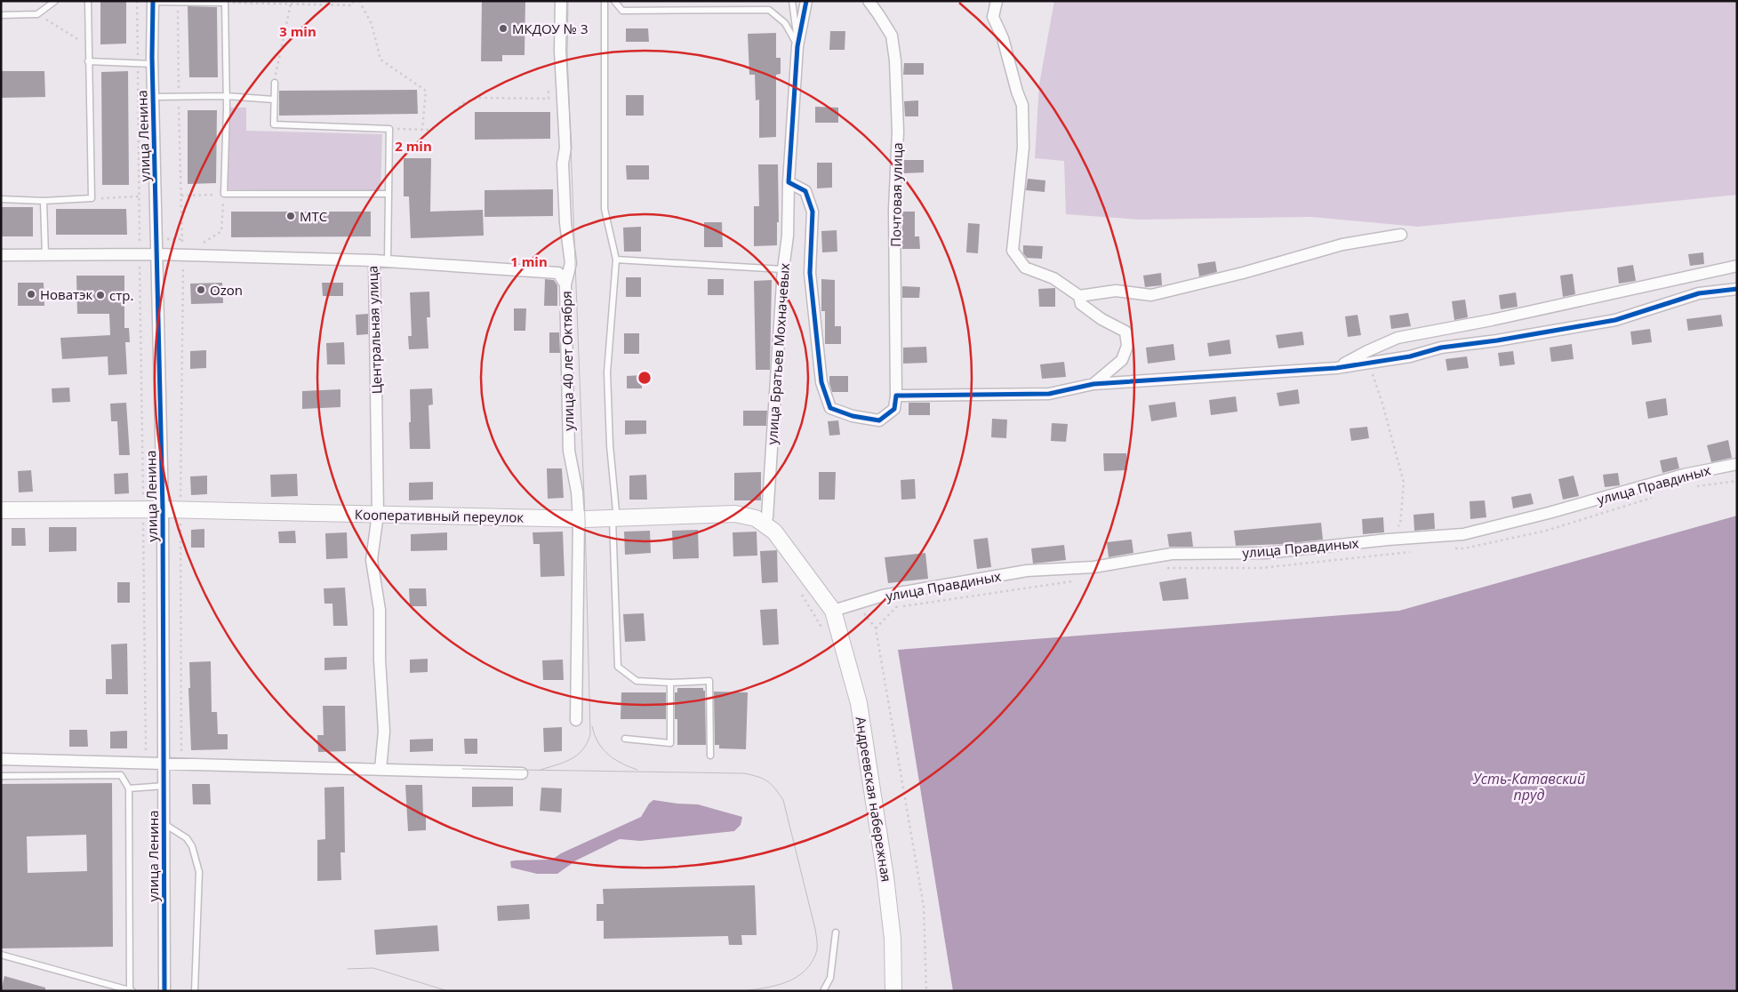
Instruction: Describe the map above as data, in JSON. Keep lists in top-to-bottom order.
{
  "streets": {
    "main road": ["Кооперативный переулок", "Андреевская набережная"],
    "street": [
      "улица Ленина",
      "Почтовая улица",
      "Центральная улица",
      "улица Братьев Мохначевых",
      "улица 40 лет Октября",
      "улица Правдиных"
    ]
  },
  "crossings": [
    ["улица Ленина", "Центральная улица"],
    ["улица Ленина", "Кооперативный переулок"],
    ["Центральная улица", "Кооперативный переулок"],
    ["улица Братьев Мохначевых", "Кооперативный переулок"],
    ["улица 40 лет Октября", "Кооперативный переулок"],
    ["улица Правдиных", "Кооперативный переулок"],
    ["улица Правдиных", "Андреевская набережная"],
    ["Кооперативный переулок", "Андреевская набережная"]
  ],
  "water": ["Усть-Катавский пруд"],
  "places": [
    "МКДОУ № 3",
    "МТС",
    "Ozon",
    "Новатэк",
    "стр."
  ],
  "rings": ["3 min", "2 min", "1 min"]
}
